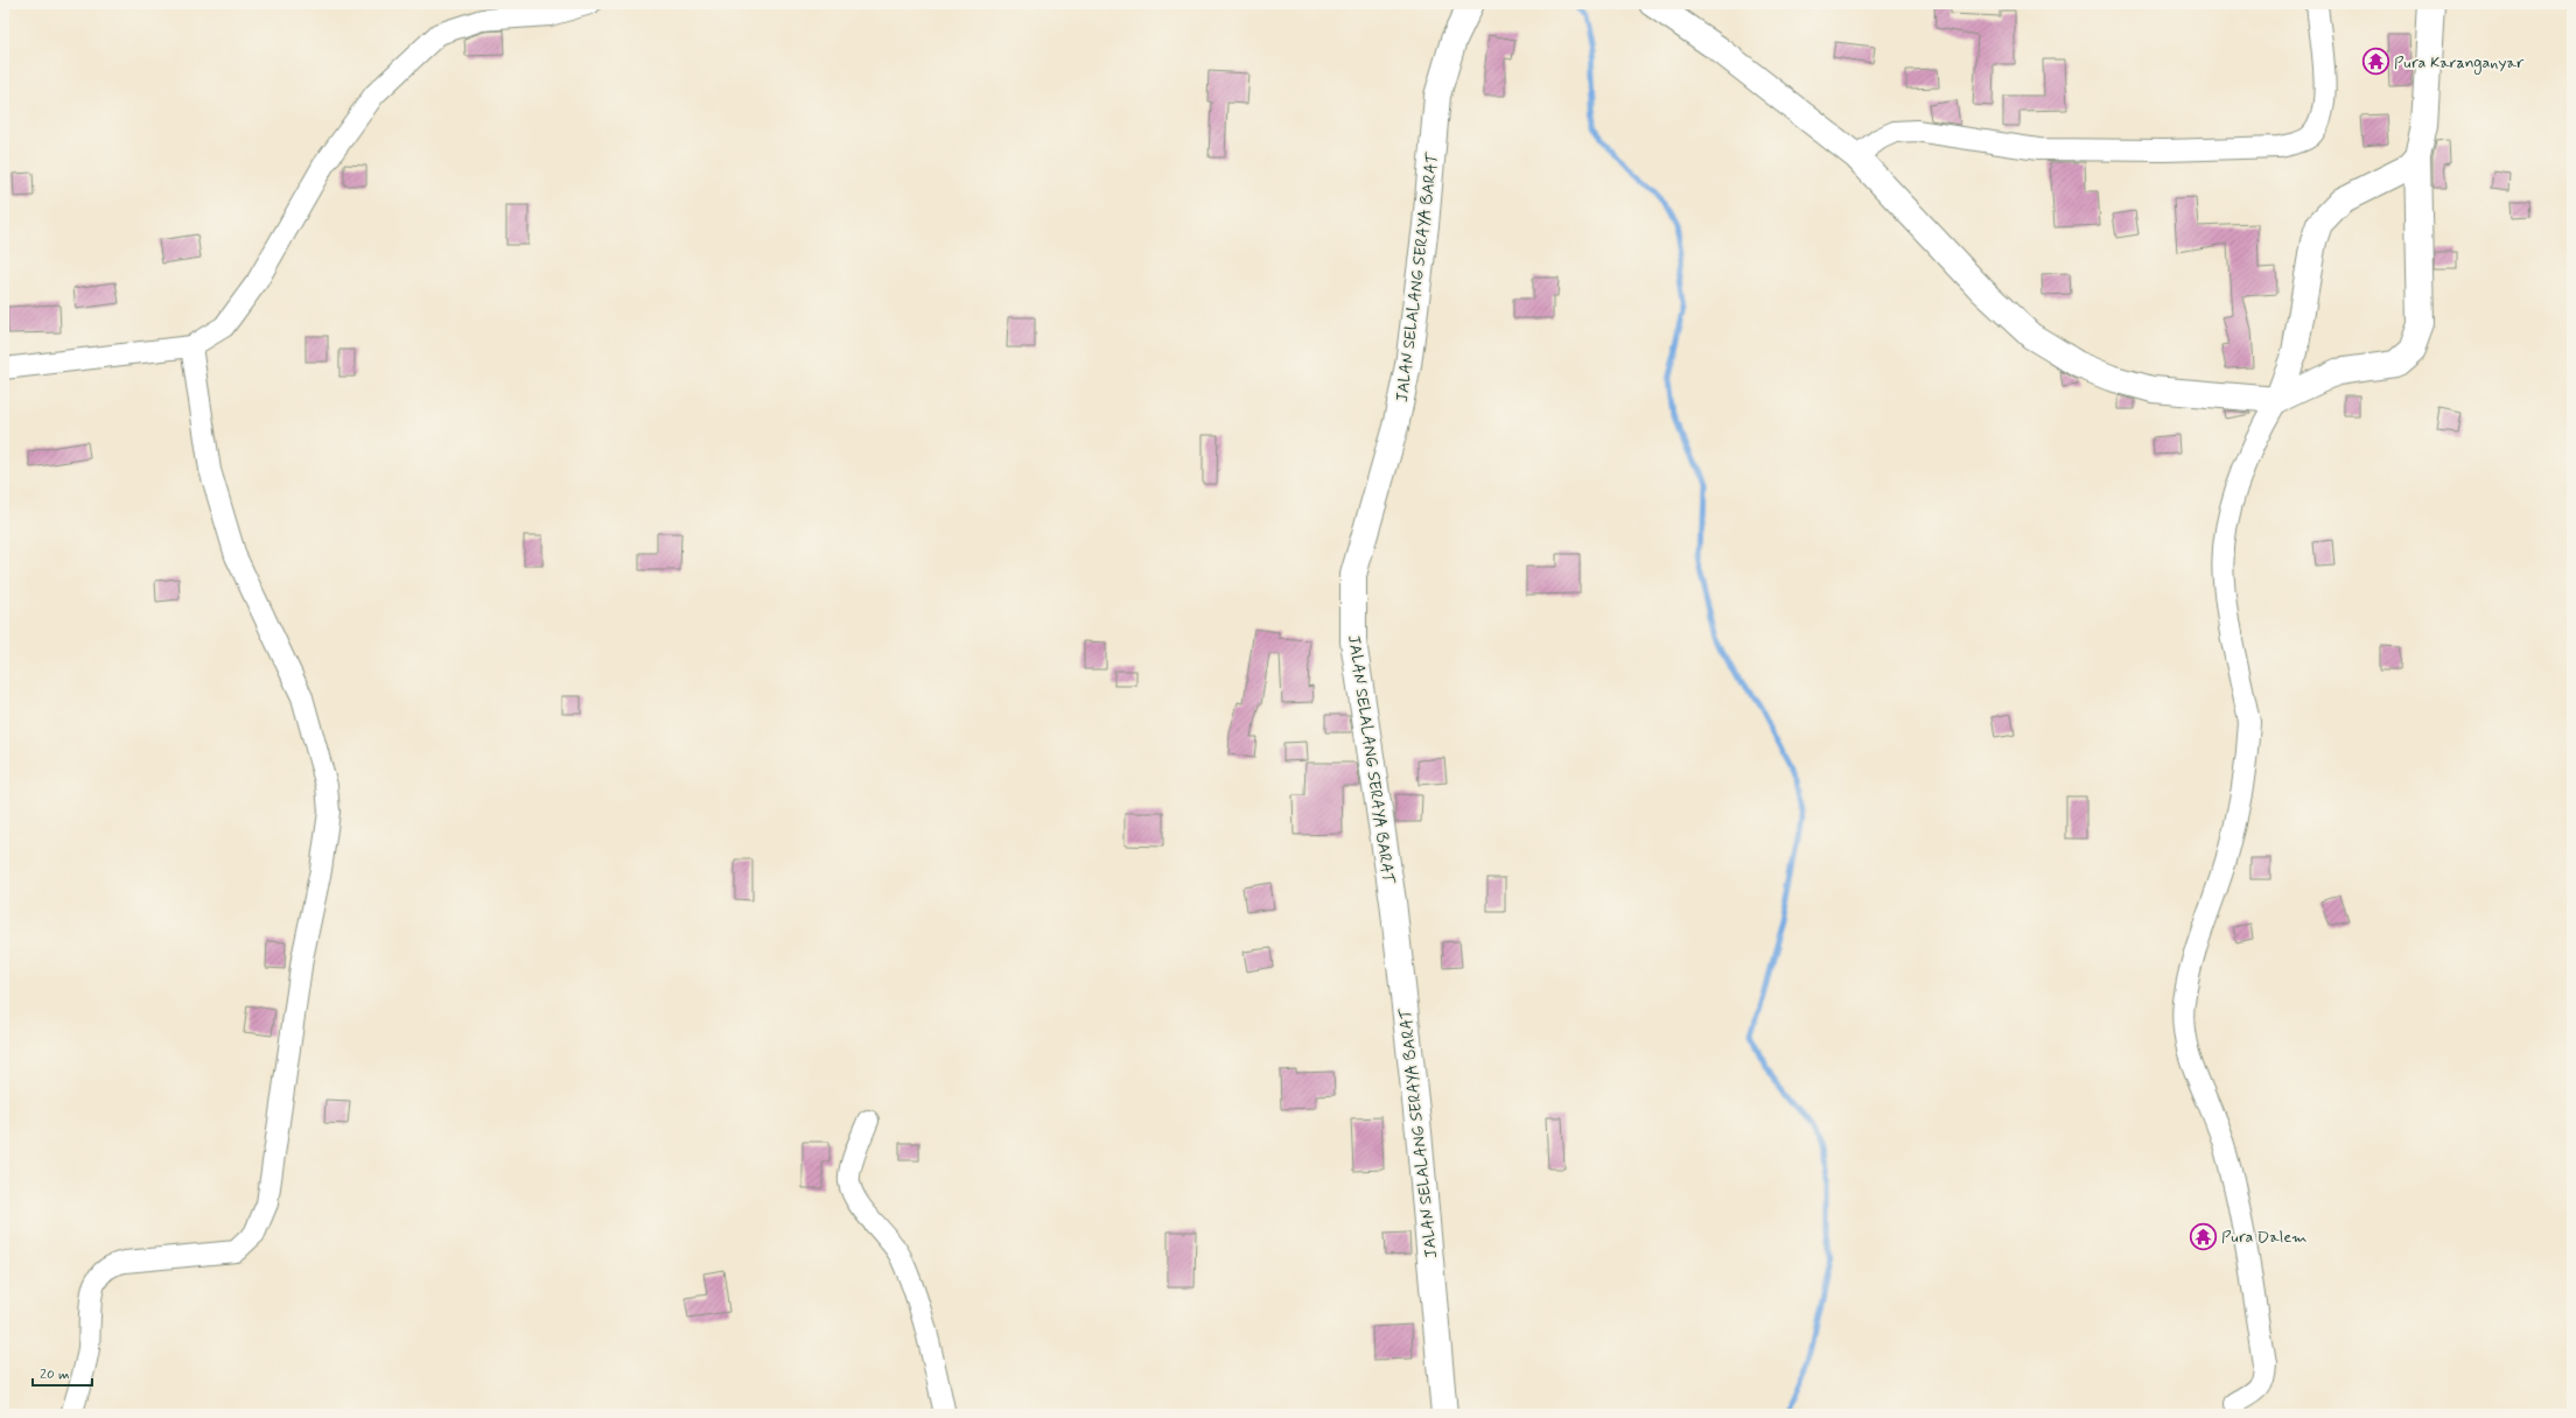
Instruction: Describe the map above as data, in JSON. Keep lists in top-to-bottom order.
{
  "streets": {
    "street": ["JALAN SELALANG SERAYA BARAT"]
  },
  "places": {
    "temple": ["Pura Karanganyar", "Pura Dalem"]
  },
  "scale_bar": "20 m"
}
